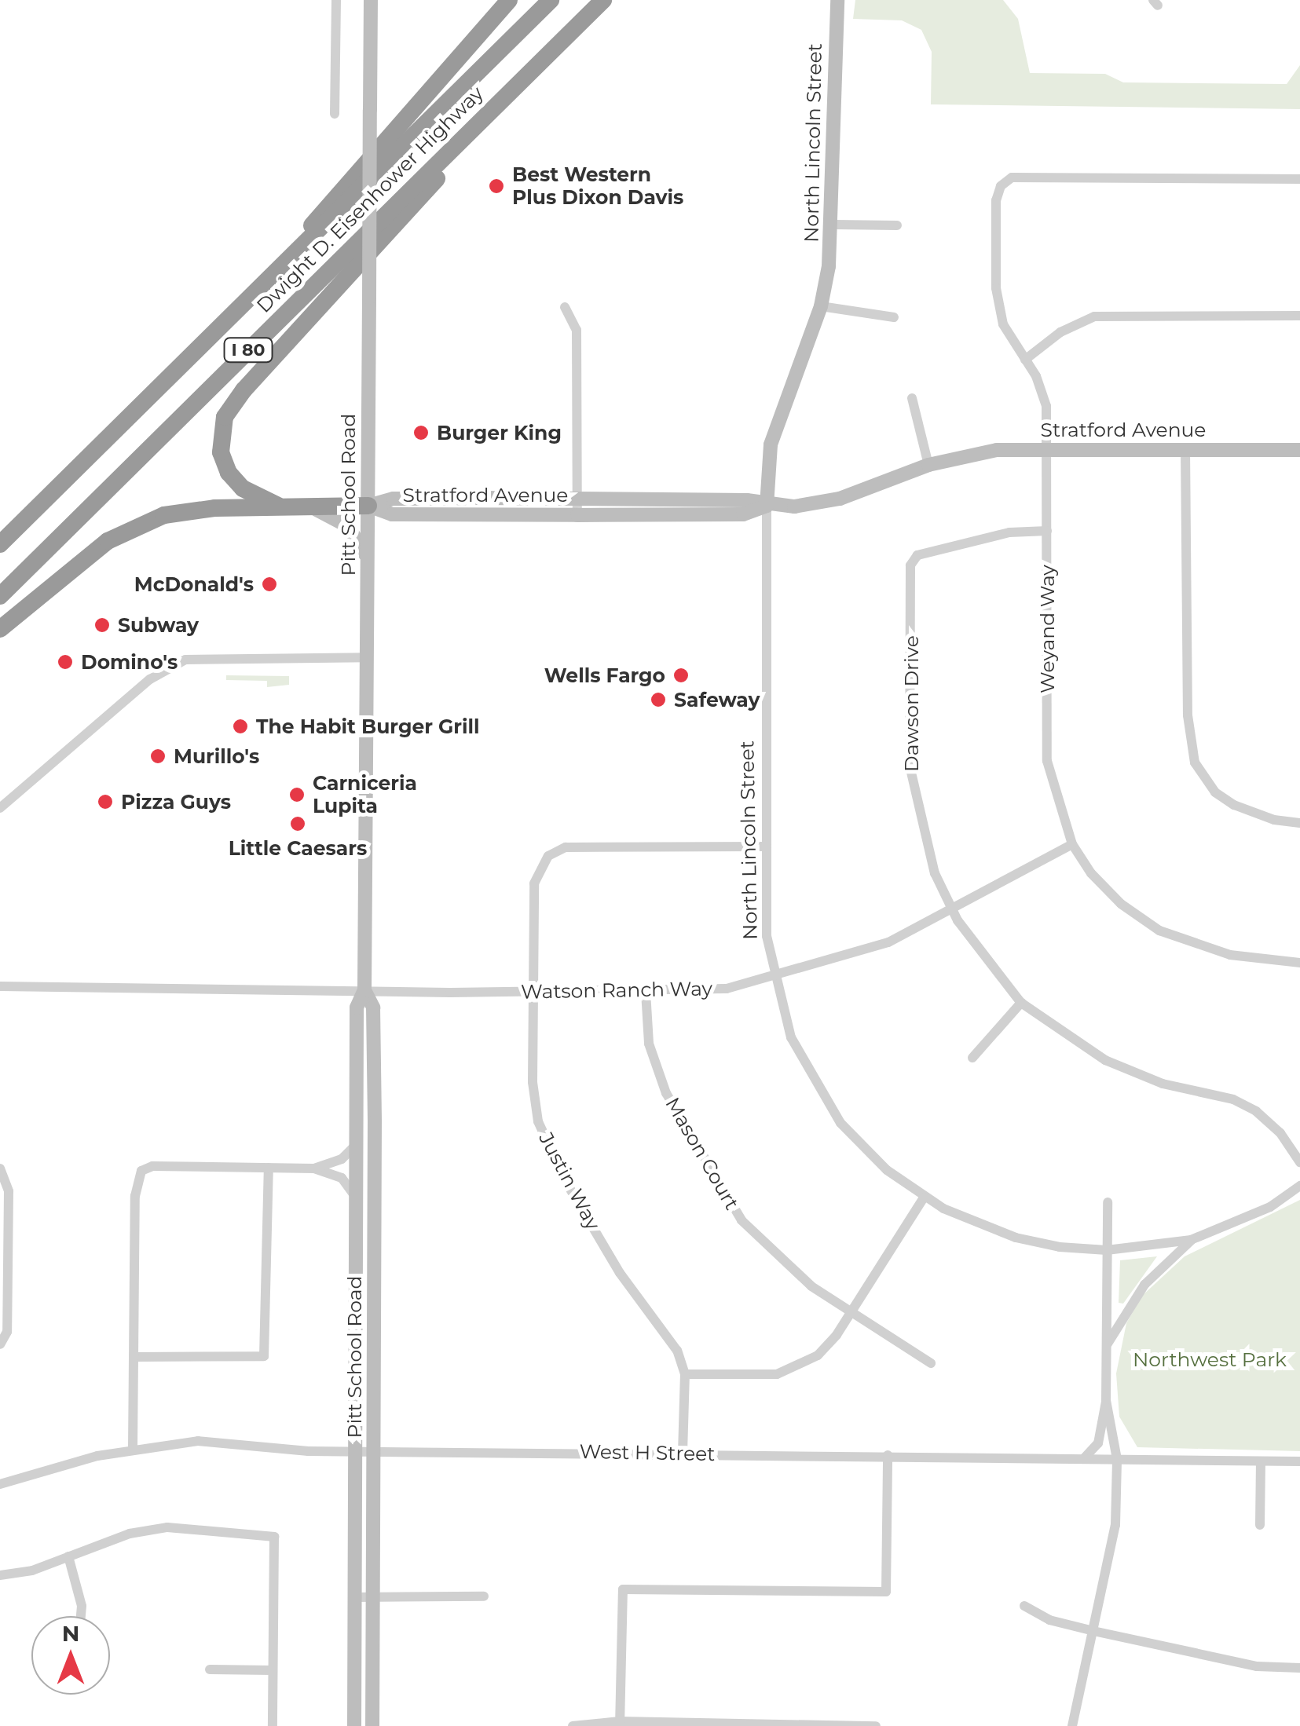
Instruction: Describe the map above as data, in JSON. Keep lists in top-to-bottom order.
{
  "streets": {
    "highway": ["Dwight D. Eisenhower Highway", "I 80"],
    "main road": ["North Lincoln Street", "Stratford Avenue", "Pitt School Road"],
    "street": [
      "Weyand Way",
      "Dawson Drive",
      "Watson Ranch Way",
      "Mason Court",
      "Justin Way",
      "West H Street"
    ]
  },
  "crossings": [
    ["North Lincoln Street", "Stratford Avenue"],
    ["North Lincoln Street", "Watson Ranch Way"],
    ["North Lincoln Street", "Justin Way"],
    ["Stratford Avenue", "Pitt School Road"],
    ["Stratford Avenue", "Weyand Way"],
    ["Pitt School Road", "Watson Ranch Way"],
    ["Pitt School Road", "West H Street"],
    ["Weyand Way", "Dawson Drive"],
    ["Weyand Way", "Watson Ranch Way"],
    ["Dawson Drive", "Watson Ranch Way"],
    ["Watson Ranch Way", "Mason Court"],
    ["Watson Ranch Way", "Justin Way"],
    ["Justin Way", "West H Street"]
  ],
  "parks": ["Northwest Park"],
  "places": [
    "Best Western Plus Dixon Davis",
    "Burger King",
    "McDonald's",
    "Subway",
    "Domino's",
    "Wells Fargo",
    "Safeway",
    "The Habit Burger Grill",
    "Murillo's",
    "Carniceria Lupita",
    "Pizza Guys",
    "Little Caesars"
  ],
  "north": "top"
}
